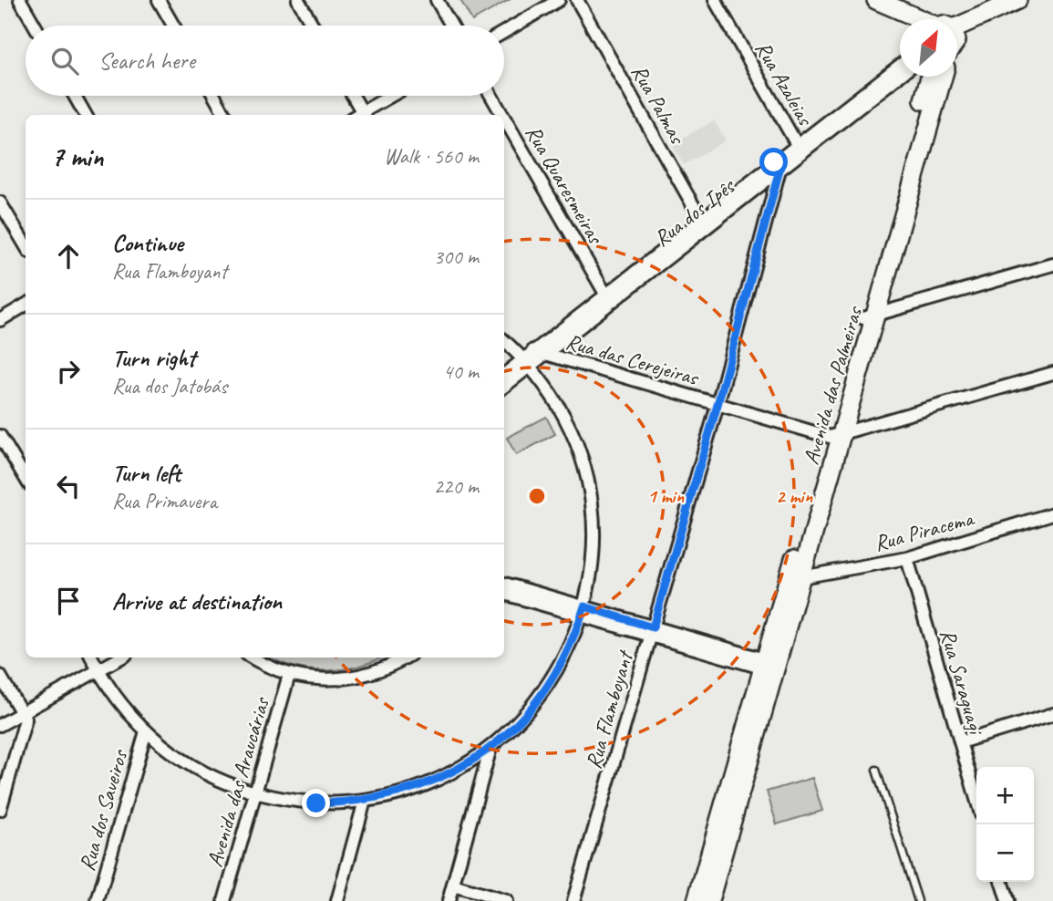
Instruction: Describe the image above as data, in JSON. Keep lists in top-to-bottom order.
{
  "streets": {
    "street": [
      "Rua Azaleias",
      "Rua Palmas",
      "Rua Quaresmeiras",
      "Rua dos Ipês",
      "Rua das Cerejeiras",
      "Avenida das Palmeiras",
      "Rua Piracema",
      "Rua Saraguagi",
      "Rua Flamboyant",
      "Avenida das Araucárias",
      "Rua dos Saveiros"
    ]
  },
  "crossings": [
    ["Rua Azaleias", "Rua dos Ipês"],
    ["Rua Palmas", "Rua dos Ipês"],
    ["Rua Quaresmeiras", "Rua dos Ipês"],
    ["Rua dos Ipês", "Rua das Cerejeiras"],
    ["Rua dos Ipês", "Rua Flamboyant"],
    ["Rua das Cerejeiras", "Avenida das Palmeiras"],
    ["Rua das Cerejeiras", "Rua Flamboyant"],
    ["Avenida das Palmeiras", "Rua Piracema"],
    ["Rua Piracema", "Rua Saraguagi"]
  ],
  "north": "top right",
  "page": {
    "search": "Search here",
    "heading": ["7 min", "Walk · 560 m"],
    "list": [
      ["Continue", "Rua Flamboyant", "300 m"],
      ["Turn right", "Rua dos Jatobás", "40 m"],
      ["Turn left", "Rua Primavera", "220 m"],
      "Arrive at destination"
    ],
    "map_buttons": ["+", "−"]
  },
  "rings": ["1 min", "2 min"]
}
